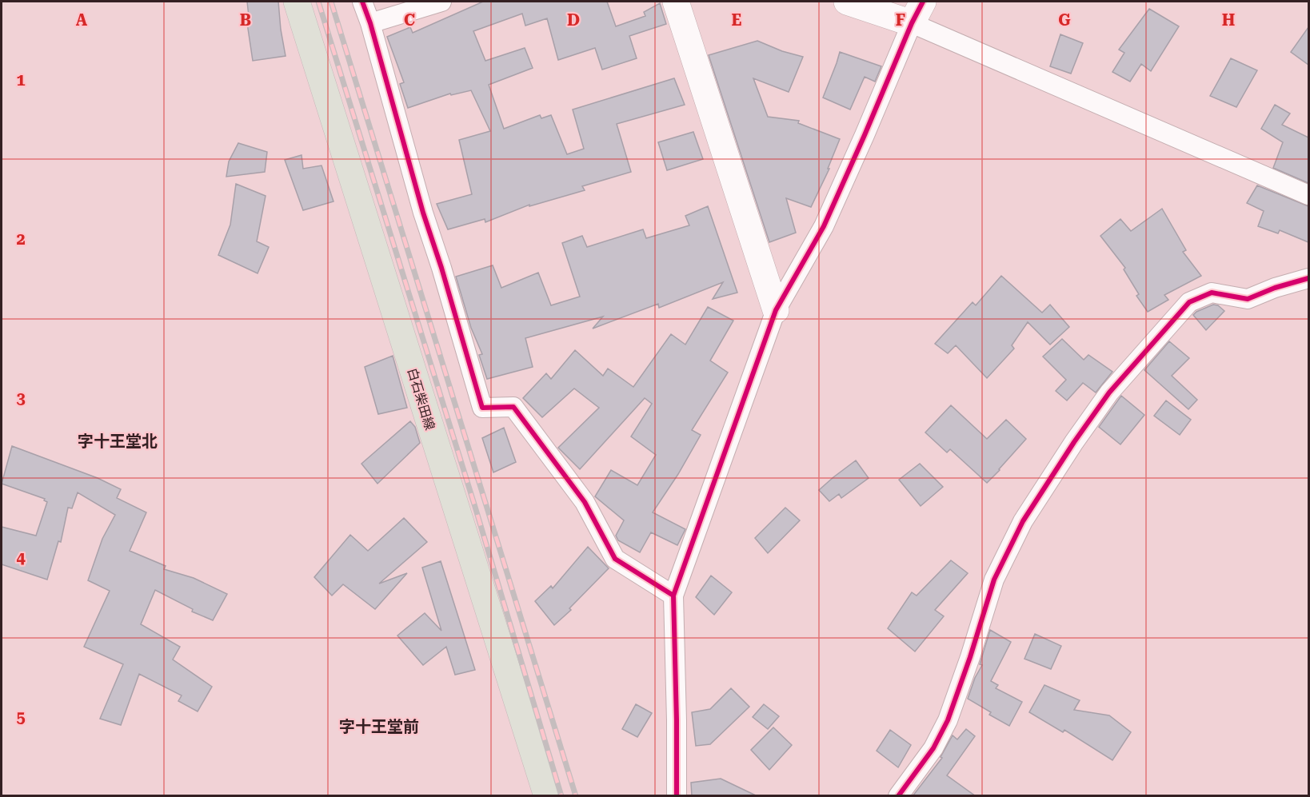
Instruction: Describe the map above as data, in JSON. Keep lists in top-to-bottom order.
{
  "streets": {
    "main road": ["白石柴田線"]
  },
  "districts": ["字十王堂北", "字十王堂前"],
  "grid": {
    "columns": [
      "A",
      "B",
      "C",
      "D",
      "E",
      "F",
      "G",
      "H"
    ],
    "rows": [
      "1",
      "2",
      "3",
      "4",
      "5"
    ]
  }
}
